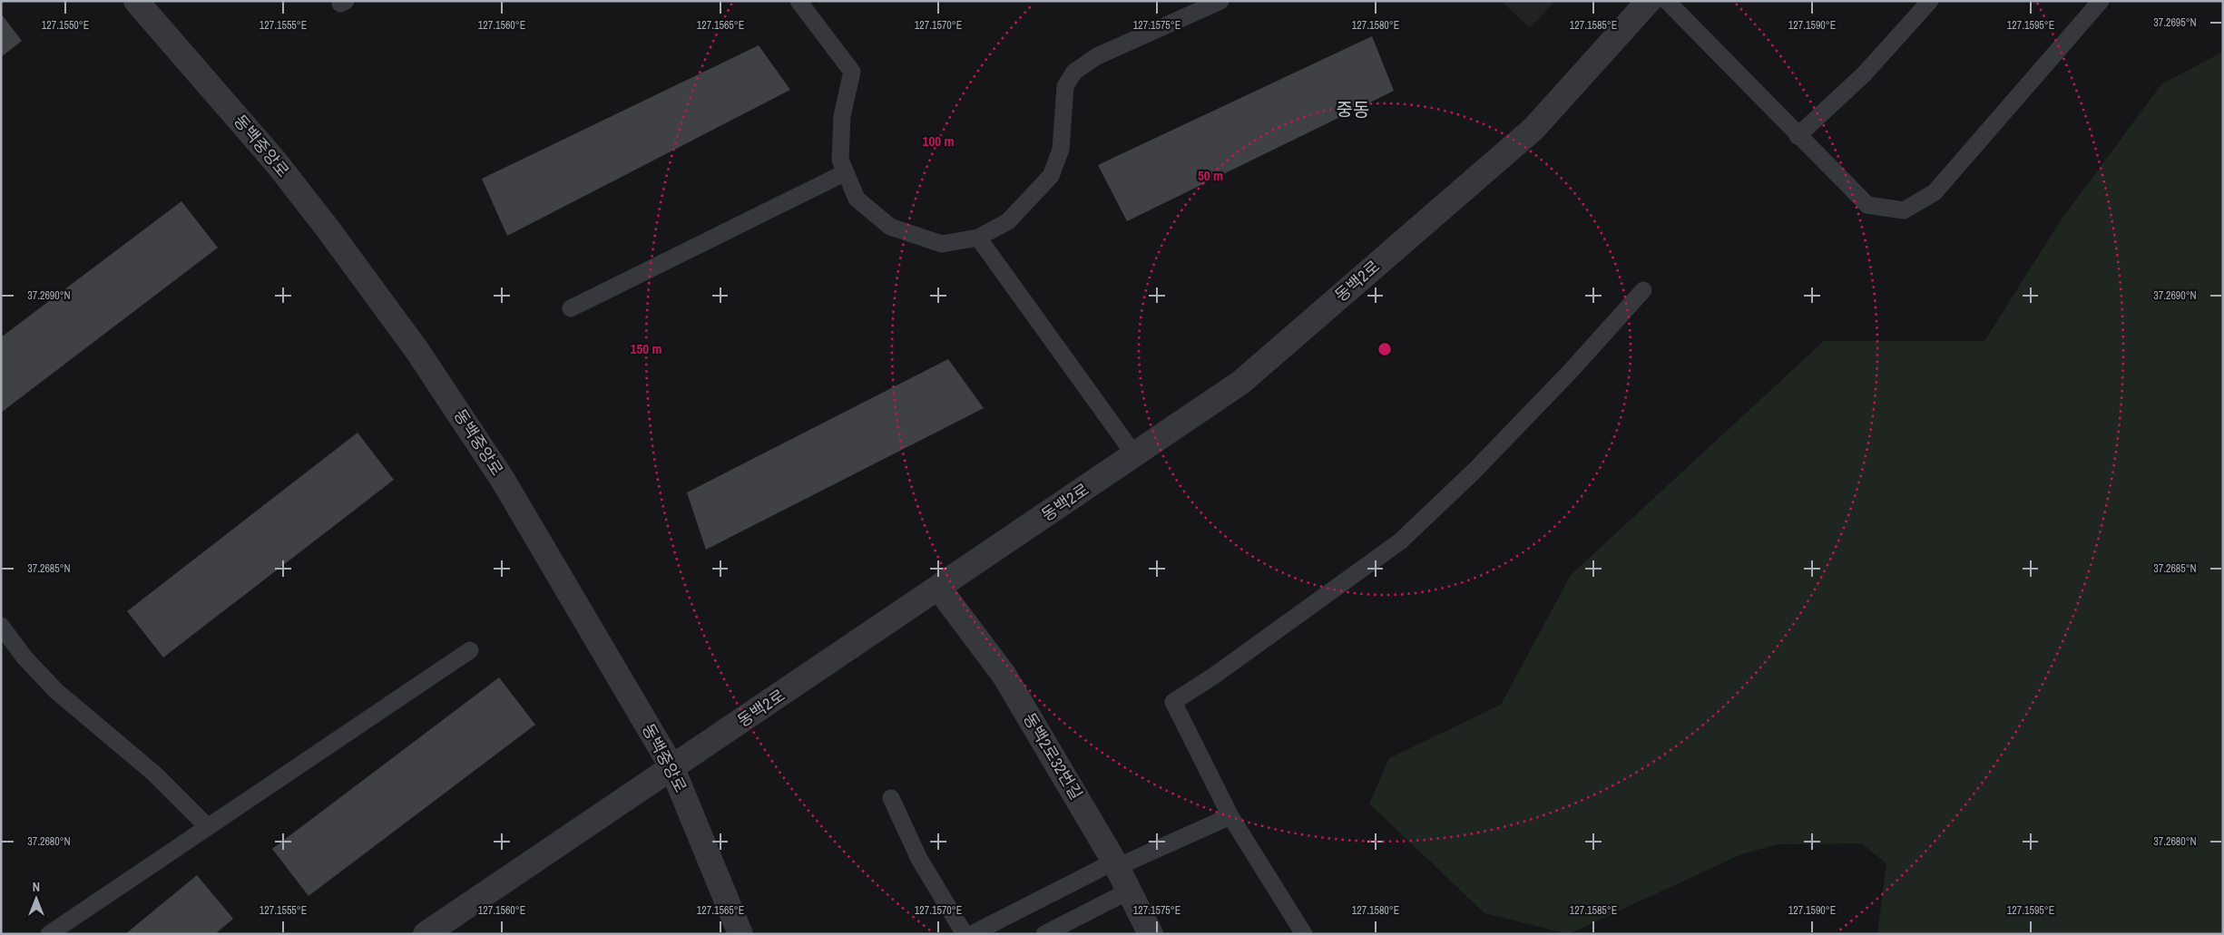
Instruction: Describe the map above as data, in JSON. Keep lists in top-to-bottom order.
{
  "streets": {
    "street": ["동백중앙로", "동백2로", "동백2로32번길"]
  },
  "crossings": [
    ["동백중앙로", "동백2로"],
    ["동백2로", "동백2로32번길"]
  ],
  "districts": ["중동"],
  "north": "top",
  "coordinates": [
    "37.2695°N",
    "127.1550°E",
    "127.1555°E",
    "127.1560°E",
    "127.1565°E",
    "127.1570°E",
    "127.1575°E",
    "127.1580°E",
    "127.1585°E",
    "127.1590°E",
    "127.1595°E",
    "37.2690°N",
    "37.2685°N",
    "37.2680°N"
  ],
  "rings": ["100 m", "50 m", "150 m"]
}
